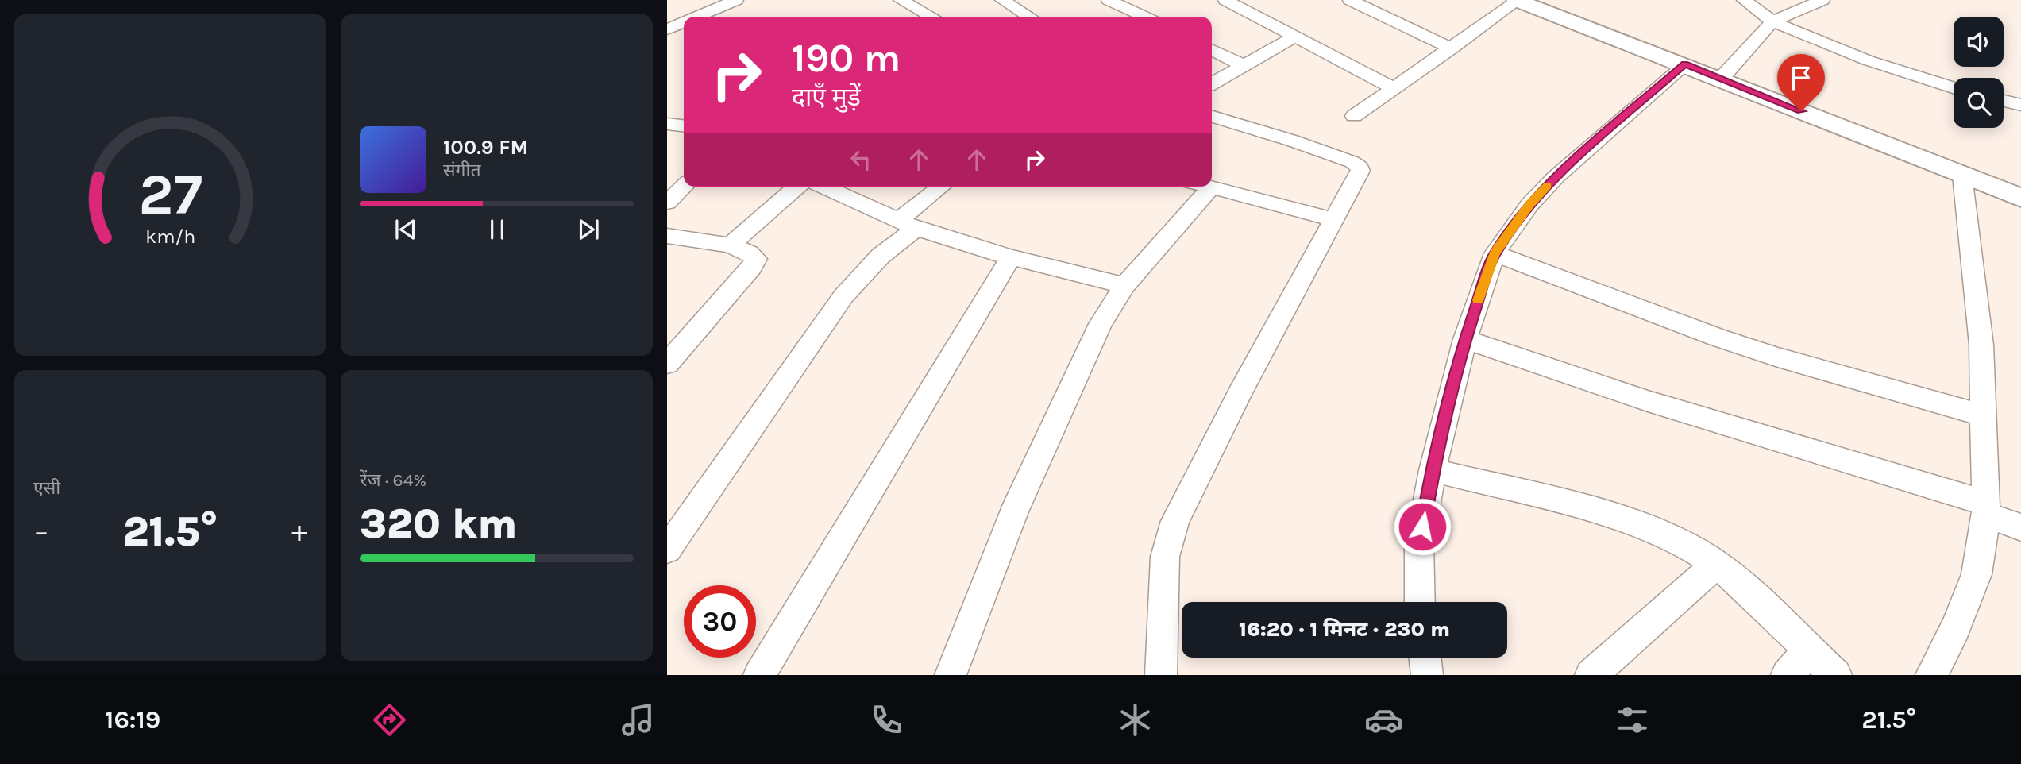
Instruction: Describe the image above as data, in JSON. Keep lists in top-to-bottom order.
{
  "page": {
    "turn": ["190 m", "दाएँ मुड़ें"],
    "song": ["100.9 FM", "संगीत"],
    "tile": [
      "एसी",
      ["रेंज · 64%", "320 km"]
    ],
    "heat": ["−", "21.5°", "+"],
    "limit": "30",
    "trip": "16:20 · 1 मिनट · 230 m",
    "tabs": ["16:19", "21.5°"],
    "gauge": ["27", "km/h"]
  }
}
